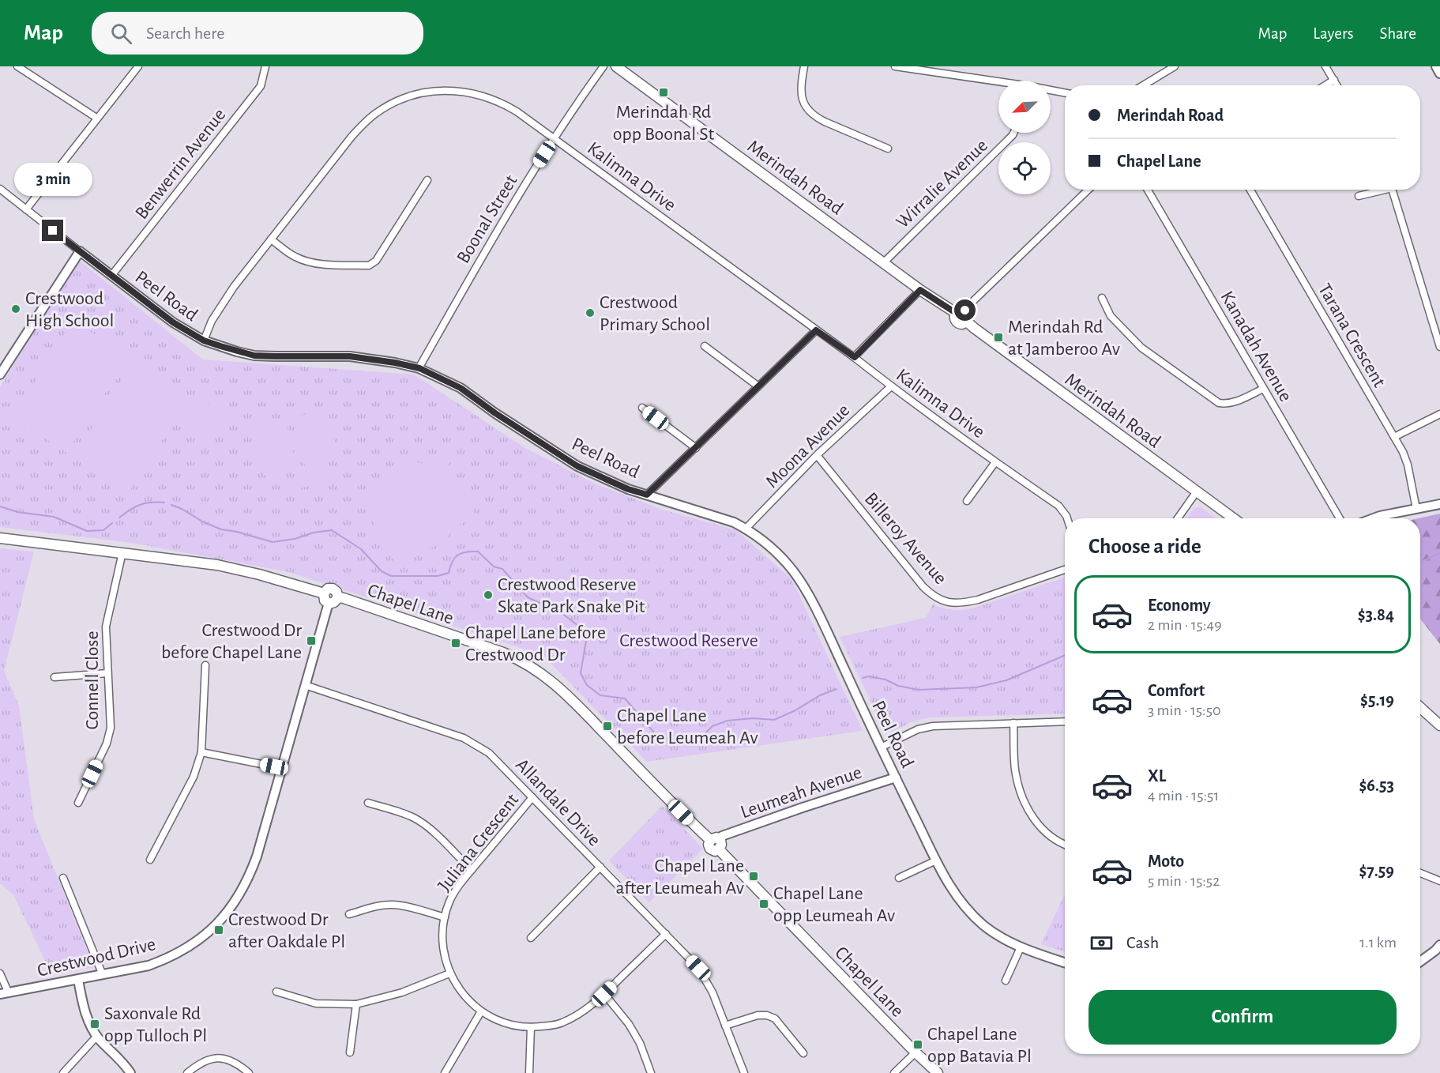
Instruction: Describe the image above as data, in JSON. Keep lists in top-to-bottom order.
{
  "streets": {
    "main road": ["Merindah Road", "Chapel Lane"],
    "street": [
      "Benwerrin Avenue",
      "Kalimna Drive",
      "Wirralie Avenue",
      "Boonal Street",
      "Peel Road",
      "Tarana Crescent",
      "Kanadah Avenue",
      "Moona Avenue",
      "Billeroy Avenue",
      "Connell Close",
      "Leumeah Avenue",
      "Allandale Drive",
      "Juliana Crescent",
      "Crestwood Drive"
    ]
  },
  "crossings": [
    ["Benwerrin Avenue", "Peel Road"],
    ["Kalimna Drive", "Boonal Street"],
    ["Kalimna Drive", "Peel Road"],
    ["Kalimna Drive", "Moona Avenue"],
    ["Merindah Road", "Wirralie Avenue"],
    ["Boonal Street", "Peel Road"],
    ["Peel Road", "Moona Avenue"],
    ["Peel Road", "Leumeah Avenue"],
    ["Moona Avenue", "Billeroy Avenue"],
    ["Chapel Lane", "Leumeah Avenue"],
    ["Chapel Lane", "Crestwood Drive"],
    ["Allandale Drive", "Juliana Crescent"],
    ["Allandale Drive", "Crestwood Drive"]
  ],
  "parks": ["Crestwood Reserve"],
  "places": {
    "transit": [
      "Merindah Rd opp Boonal St",
      "Merindah Rd at Jamberoo Av",
      "Crestwood Dr before Chapel Lane",
      "Chapel Lane before Crestwood Dr",
      "Chapel Lane before Leumeah Av",
      "Chapel Lane after Leumeah Av",
      "Chapel Lane opp Leumeah Av",
      "Crestwood Dr after Oakdale Pl",
      "Saxonvale Rd opp Tulloch Pl",
      "Chapel Lane opp Batavia Pl"
    ],
    "other": ["Crestwood High School", "Crestwood Primary School", "Crestwood Reserve Skate Park Snake Pit"]
  },
  "north": "bottom left",
  "page": {
    "header": "Map",
    "search": "Search here",
    "nav": ["Map", "Layers", "Share"],
    "banner": ["Merindah Road", "Chapel Lane"],
    "bubble": "3 min",
    "heading": "Choose a ride",
    "list": [
      {
        "name": "Economy",
        "note": "2 min · 15:49",
        "value": "$3.84"
      },
      {
        "name": "Comfort",
        "note": "3 min · 15:50",
        "value": "$5.19"
      },
      {
        "name": "XL",
        "note": "4 min · 15:51",
        "value": "$6.53"
      },
      {
        "name": "Moto",
        "note": "5 min · 15:52",
        "value": "$7.59"
      }
    ],
    "pay": ["Cash", "1.1 km"],
    "buttons": "Confirm"
  }
}
